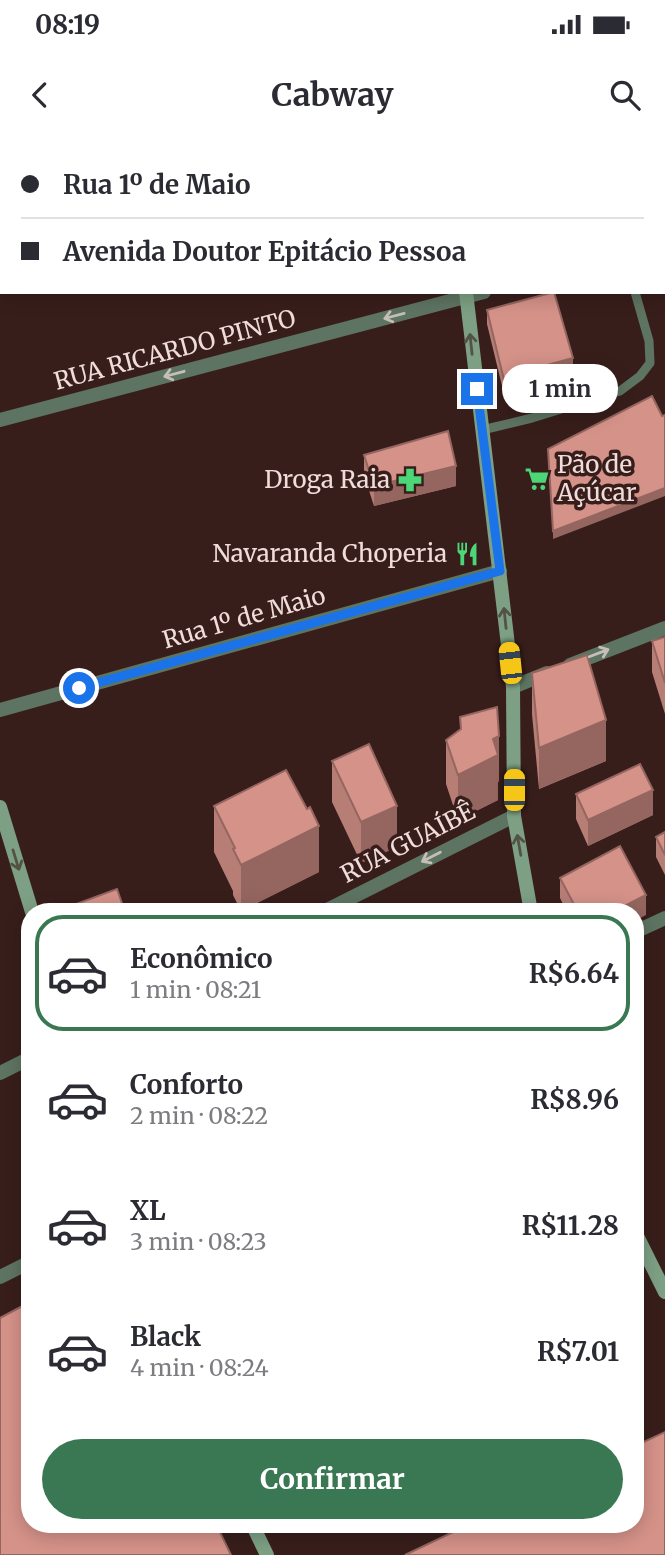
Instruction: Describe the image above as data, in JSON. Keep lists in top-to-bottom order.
{
  "streets": {
    "street": ["RUA RICARDO PINTO", "Rua 1º de Maio", "RUA GUAÍBÊ"]
  },
  "one_way": ["RUA RICARDO PINTO", "RUA GUAÍBÊ"],
  "places": {
    "supermarket": ["Pão de Açúcar"],
    "pharmacy": ["Droga Raia"],
    "restaurant": ["Navaranda Choperia"]
  },
  "page": {
    "status": "08:19",
    "header": "Cabway",
    "banner": ["Rua 1º de Maio", "Avenida Doutor Epitácio Pessoa"],
    "bubble": "1 min",
    "list": [
      {
        "name": "Econômico",
        "note": "1 min · 08:21",
        "value": "R$6.64"
      },
      {
        "name": "Conforto",
        "note": "2 min · 08:22",
        "value": "R$8.96"
      },
      {
        "name": "XL",
        "note": "3 min · 08:23",
        "value": "R$11.28"
      },
      {
        "name": "Black",
        "note": "4 min · 08:24",
        "value": "R$7.01"
      }
    ],
    "buttons": "Confirmar"
  }
}
